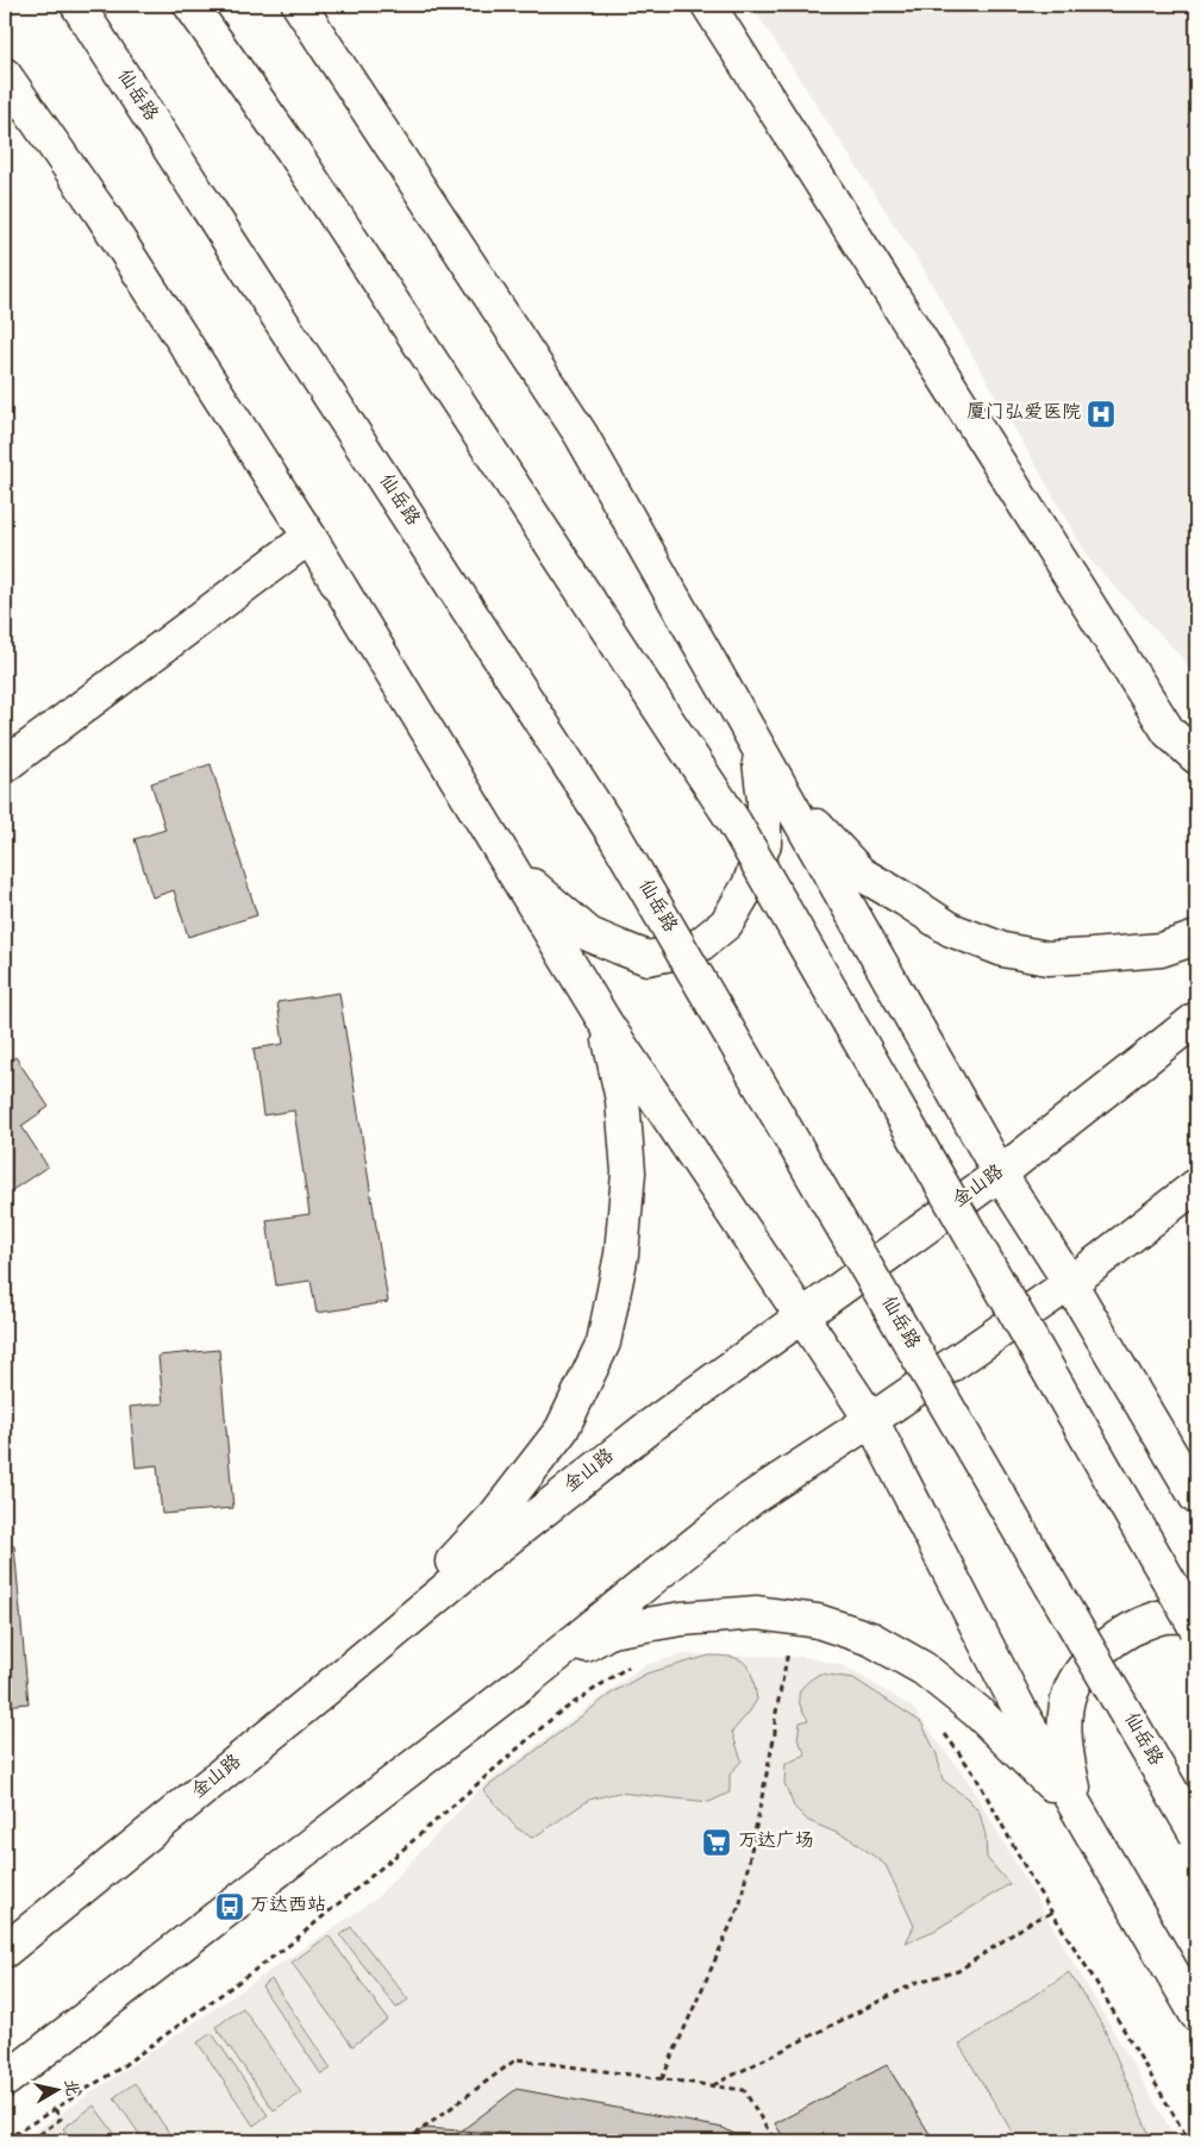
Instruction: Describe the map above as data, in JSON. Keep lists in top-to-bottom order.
{
  "streets": {
    "main road": ["仙岳路", "金山路"]
  },
  "places": {
    "hospital": ["厦门弘爱医院"],
    "supermarket": ["万达广场"],
    "bus stop": ["万达西站"]
  },
  "north": "right"
}
